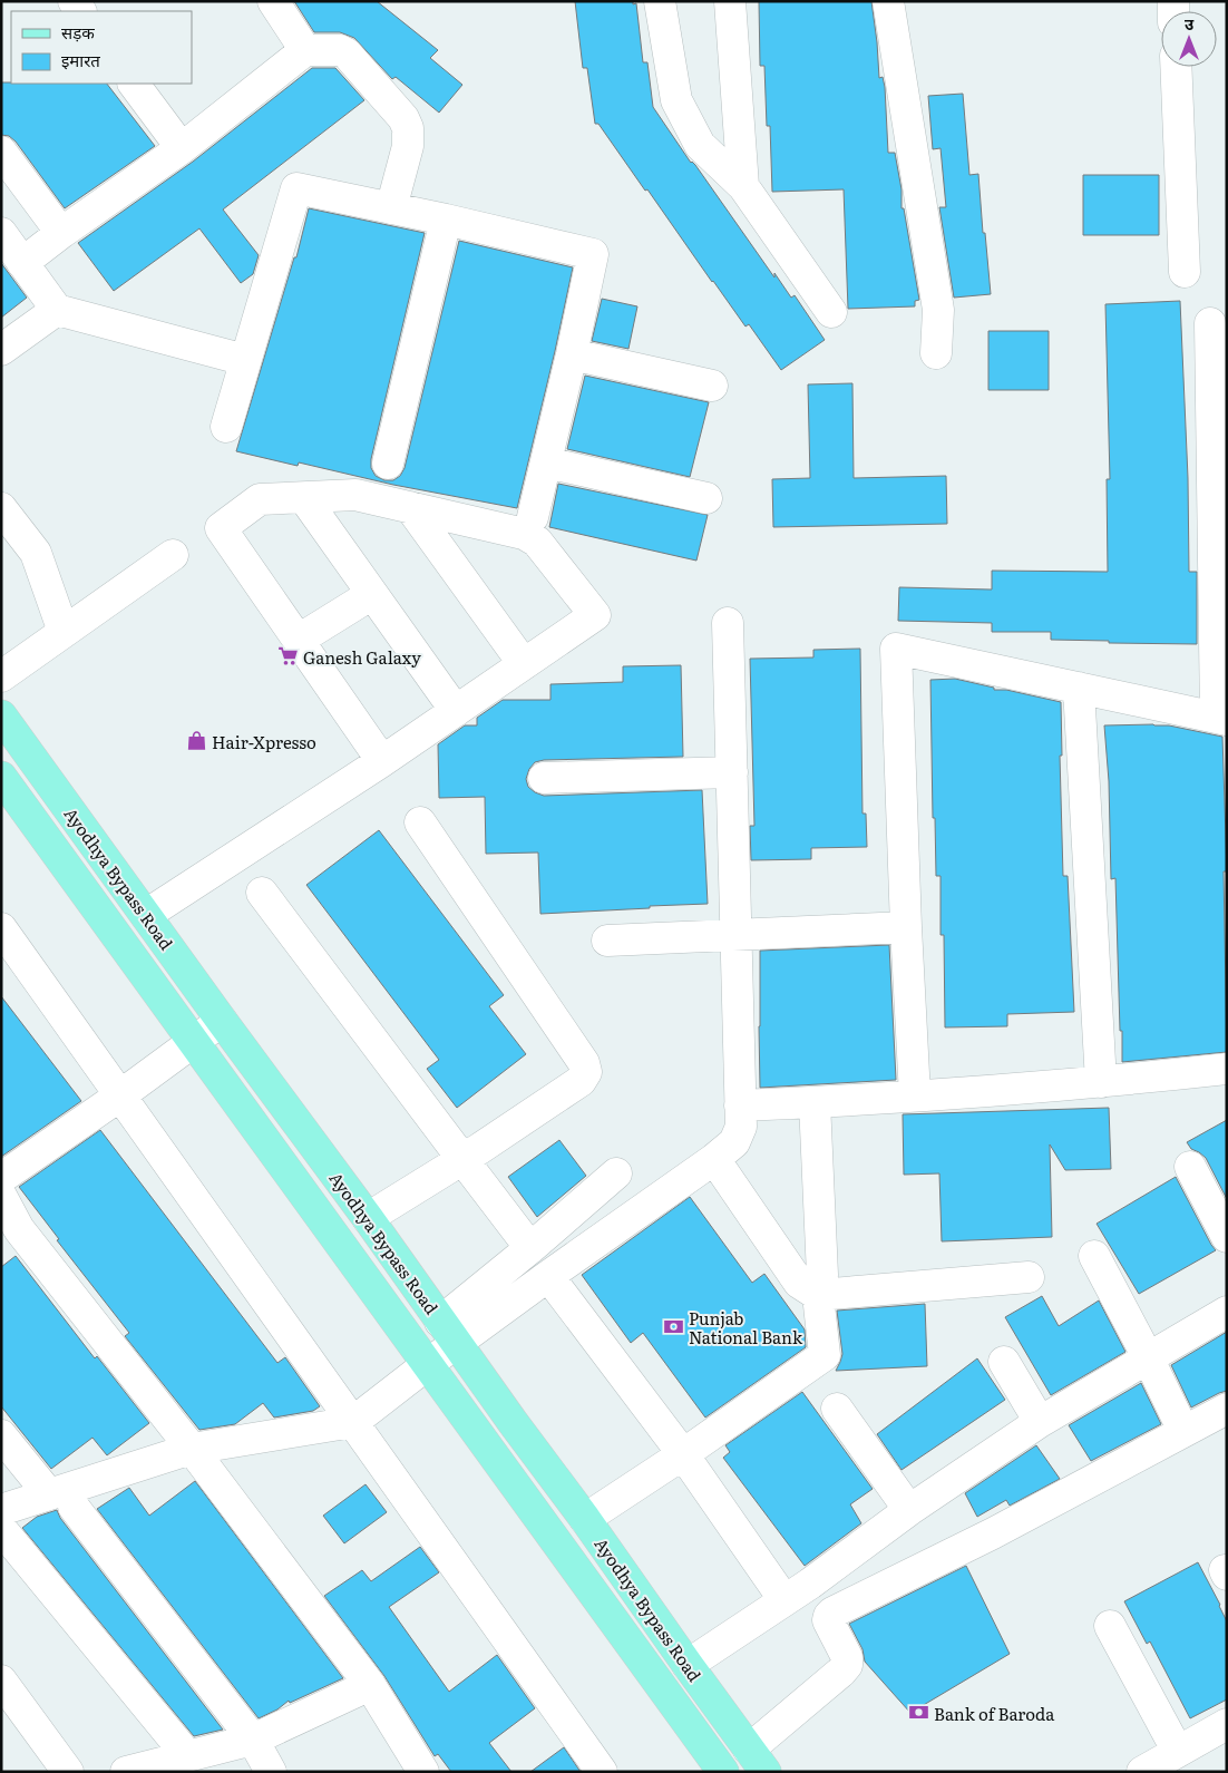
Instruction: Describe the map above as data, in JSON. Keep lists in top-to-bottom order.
{
  "streets": {
    "main road": ["Ayodhya Bypass Road"]
  },
  "places": {
    "supermarket": ["Ganesh Galaxy"],
    "shop": ["Hair-Xpresso"],
    "bank": ["Punjab National Bank", "Bank of Baroda"]
  },
  "legend": ["सड़क", "इमारत"],
  "north": "top"
}
